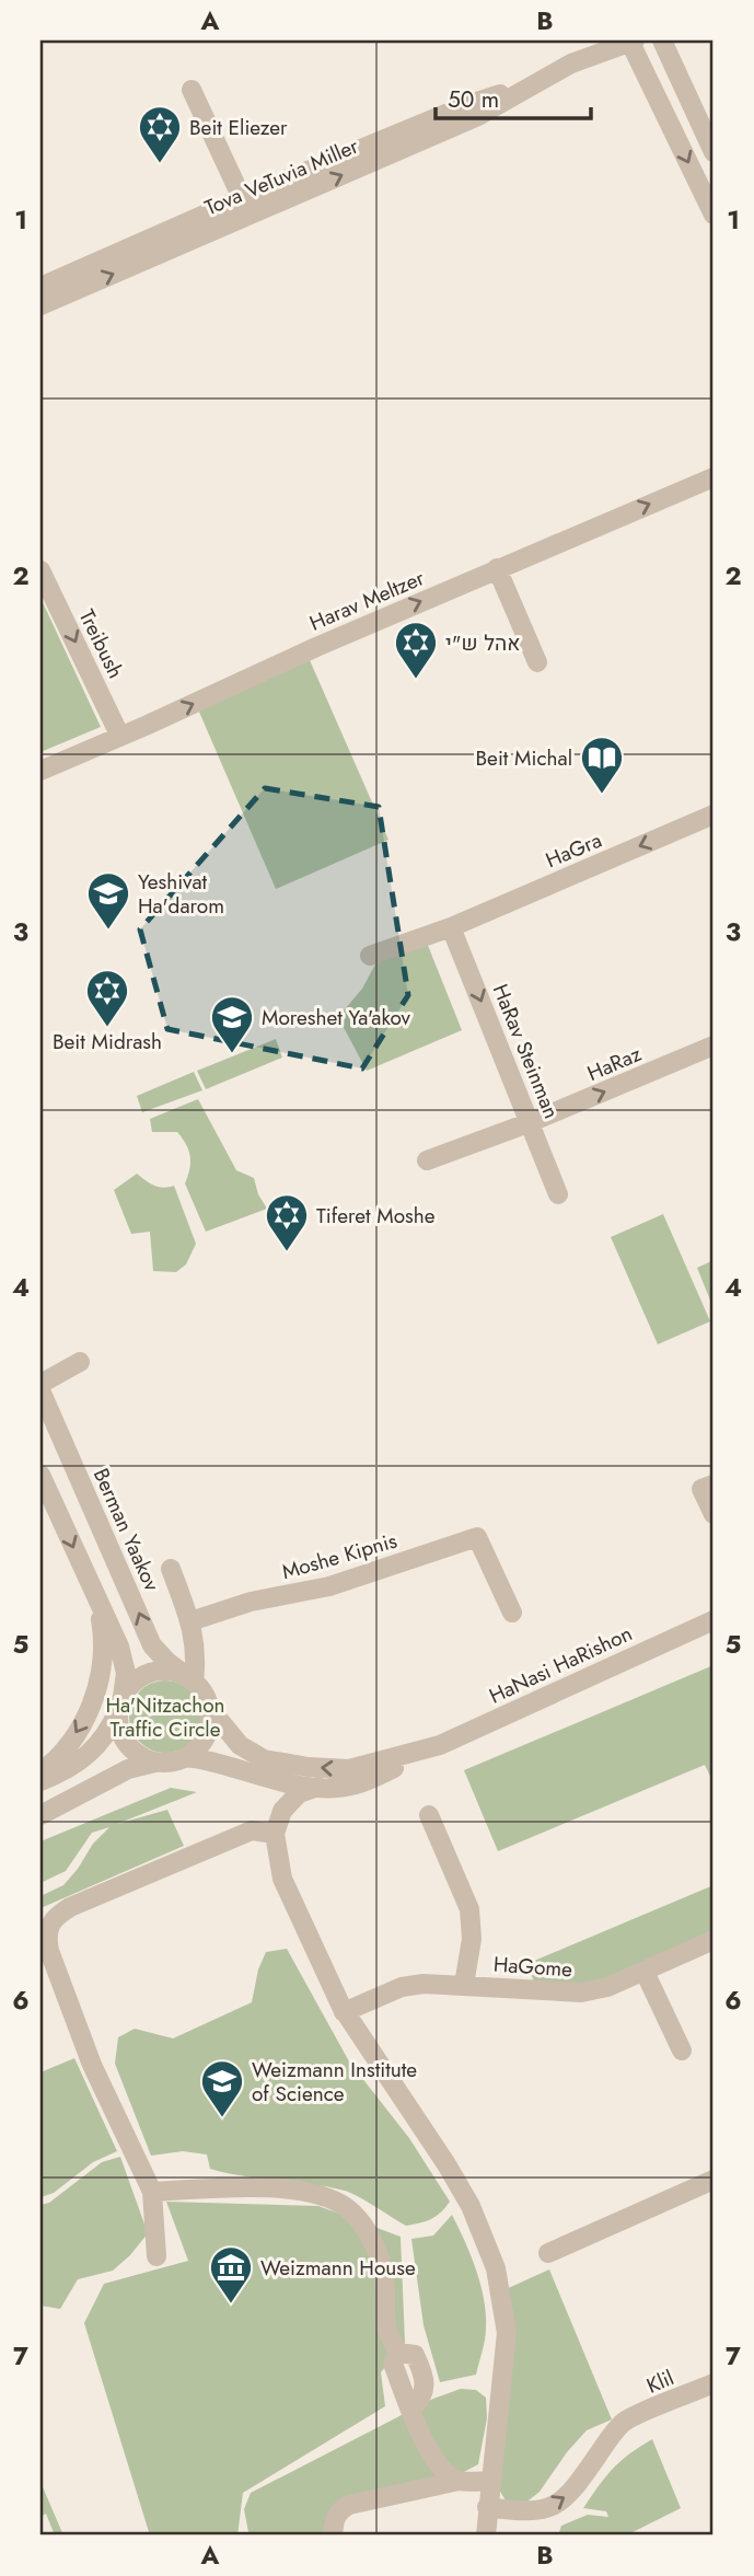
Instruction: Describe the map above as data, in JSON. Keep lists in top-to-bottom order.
{
  "streets": {
    "street": [
      "Tova VeTuvia Miller",
      "Harav Meltzer",
      "Treibush",
      "HaGra",
      "HaRav Steinman",
      "HaRaz",
      "Berman Yaakov",
      "Moshe Kipnis",
      "HaNasi HaRishon",
      "HaGome",
      "Klil"
    ]
  },
  "crossings": [
    ["Harav Meltzer", "Treibush"],
    ["HaGra", "HaRav Steinman"],
    ["HaRav Steinman", "HaRaz"],
    ["Berman Yaakov", "HaNasi HaRishon"]
  ],
  "one_way": [
    "Harav Meltzer",
    "Treibush",
    "HaGra",
    "HaRav Steinman",
    "HaRaz",
    "Klil"
  ],
  "parks": ["Ha'Nitzachon Traffic Circle"],
  "places": {
    "synagogue": [
      "Beit Eliezer",
      "אהל ש\"י",
      "Beit Midrash",
      "Tiferet Moshe"
    ],
    "library": ["Beit Michal"],
    "school or university": ["Yeshivat Ha'darom", "Moreshet Ya'akov", "Weizmann Institute of Science"],
    "museum": ["Weizmann House"]
  },
  "scale_bar": "50 m",
  "grid": {
    "columns": ["A", "B"],
    "rows": [
      "1",
      "2",
      "3",
      "4",
      "5",
      "6",
      "7"
    ]
  }
}
